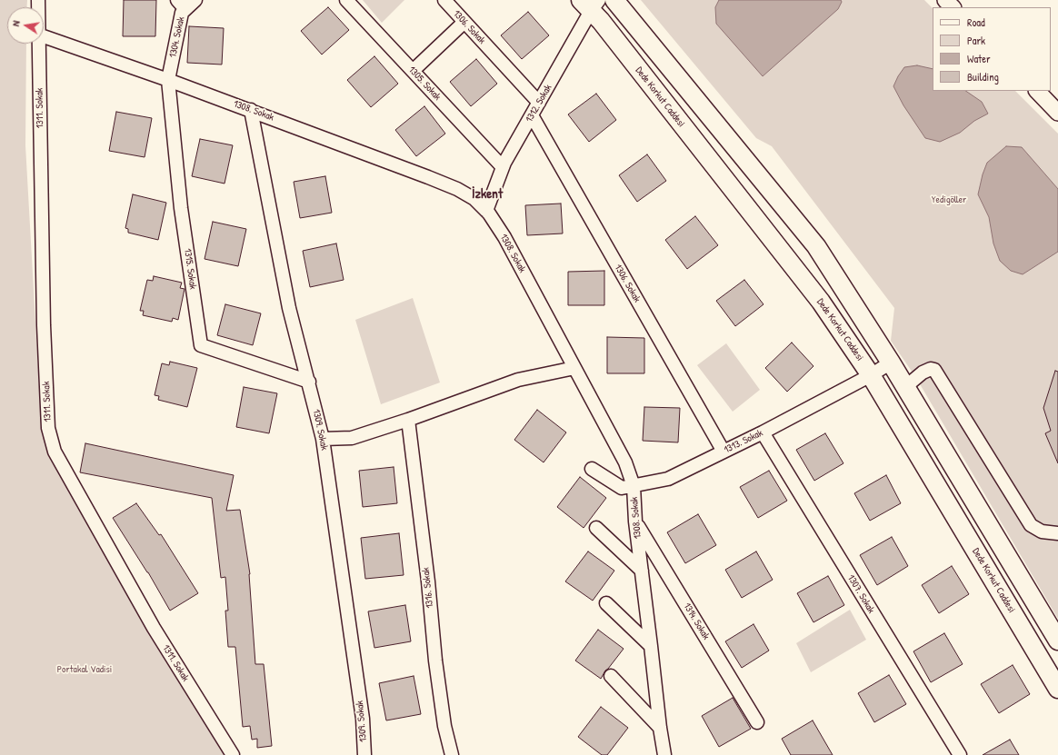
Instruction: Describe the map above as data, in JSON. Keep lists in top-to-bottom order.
{
  "streets": {
    "main road": ["Dede Korkut Caddesi"],
    "street": [
      "1306. Sokak",
      "1304. Sokak",
      "1305. Sokak",
      "1312. Sokak",
      "1311. Sokak",
      "1308. Sokak",
      "1315. Sokak",
      "1309. Sokak",
      "1313. Sokak",
      "1316. Sokak",
      "1307. Sokak",
      "1314. Sokak"
    ]
  },
  "crossings": [
    ["1306. Sokak", "1312. Sokak"],
    ["1306. Sokak", "1313. Sokak"],
    ["1304. Sokak", "1308. Sokak"],
    ["1304. Sokak", "1315. Sokak"],
    ["1305. Sokak", "1312. Sokak"],
    ["Dede Korkut Caddesi", "1312. Sokak"],
    ["Dede Korkut Caddesi", "1313. Sokak"],
    ["1312. Sokak", "1308. Sokak"],
    ["1308. Sokak", "1315. Sokak"],
    ["1308. Sokak", "1309. Sokak"],
    ["1308. Sokak", "1313. Sokak"],
    ["1308. Sokak", "1314. Sokak"],
    ["1315. Sokak", "1309. Sokak"],
    ["1313. Sokak", "1307. Sokak"]
  ],
  "districts": ["İzkent"],
  "parks": ["Yedigöller", "Portakal Vadisi"],
  "legend": [
    "Road",
    "Park",
    "Water",
    "Building"
  ],
  "north": "left"
}
